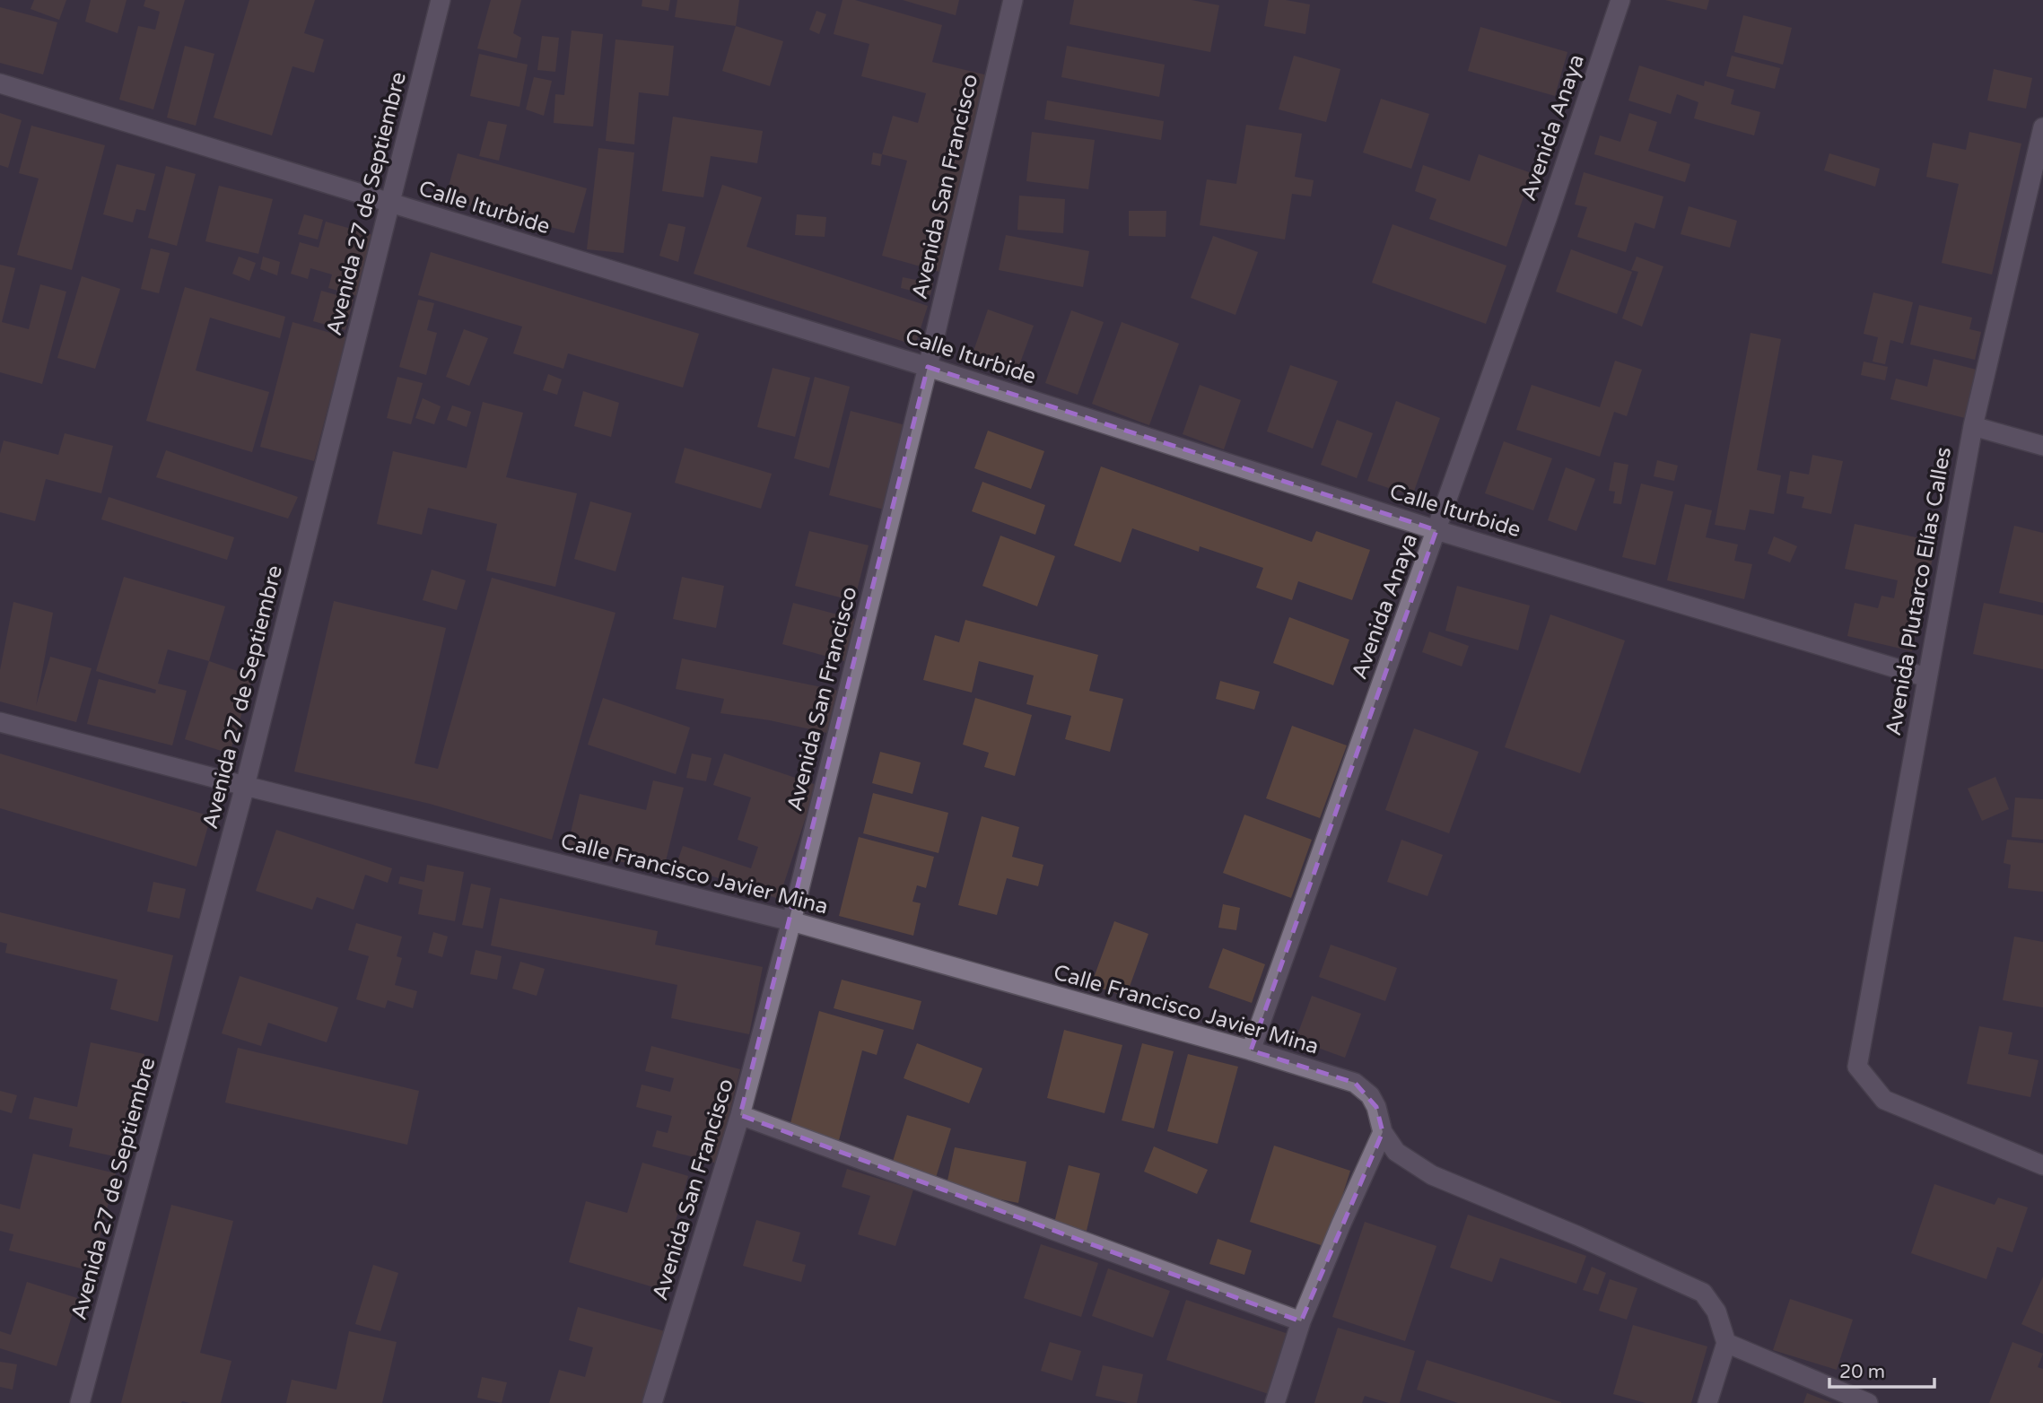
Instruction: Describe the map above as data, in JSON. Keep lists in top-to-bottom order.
{
  "streets": {
    "street": [
      "Avenida Anaya",
      "Avenida San Francisco",
      "Avenida 27 de Septiembre",
      "Calle Iturbide",
      "Avenida Plutarco Elías Calles",
      "Calle Francisco Javier Mina"
    ]
  },
  "crossings": [
    ["Avenida Anaya", "Calle Iturbide"],
    ["Avenida Anaya", "Calle Francisco Javier Mina"],
    ["Avenida San Francisco", "Calle Iturbide"],
    ["Avenida San Francisco", "Calle Francisco Javier Mina"],
    ["Avenida 27 de Septiembre", "Calle Iturbide"],
    ["Avenida 27 de Septiembre", "Calle Francisco Javier Mina"],
    ["Calle Iturbide", "Avenida Plutarco Elías Calles"]
  ],
  "scale_bar": "20 m"
}
